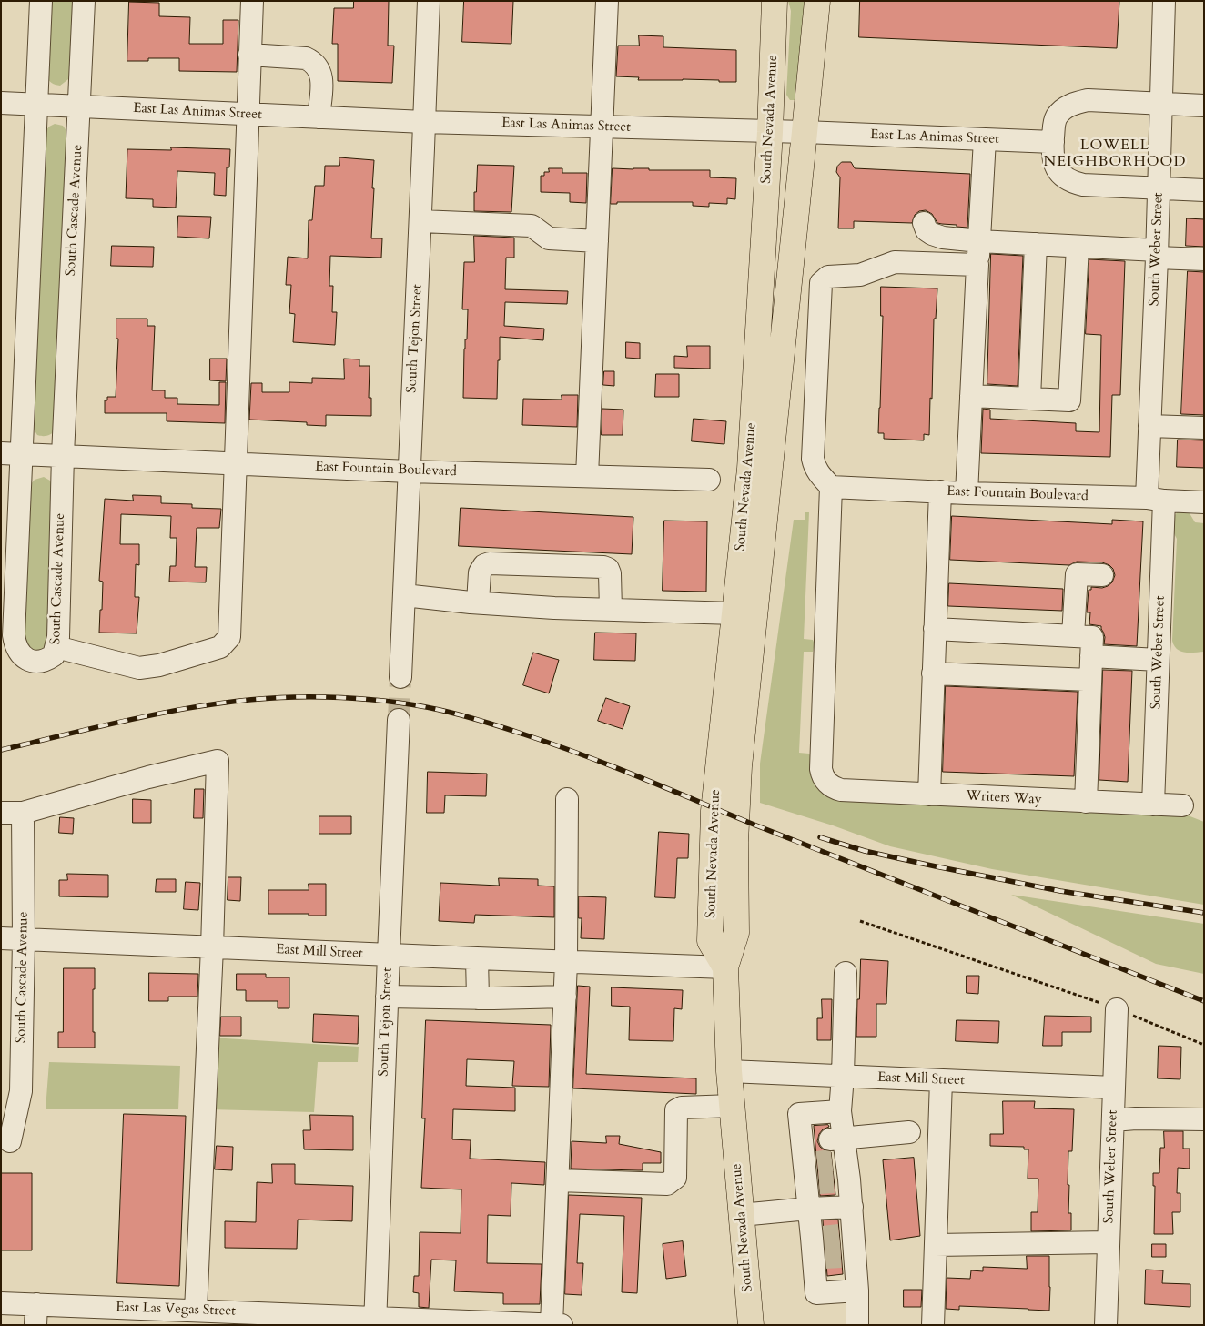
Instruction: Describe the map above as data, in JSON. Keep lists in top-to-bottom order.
{
  "streets": {
    "main road": ["South Nevada Avenue"],
    "street": [
      "East Las Animas Street",
      "South Cascade Avenue",
      "South Weber Street",
      "South Tejon Street",
      "East Fountain Boulevard",
      "Writers Way",
      "East Mill Street",
      "East Las Vegas Street"
    ]
  },
  "crossings": [
    ["East Las Animas Street", "South Nevada Avenue"],
    ["East Las Animas Street", "South Cascade Avenue"],
    ["East Las Animas Street", "South Tejon Street"],
    ["South Nevada Avenue", "East Mill Street"],
    ["South Cascade Avenue", "East Fountain Boulevard"],
    ["South Cascade Avenue", "East Mill Street"],
    ["South Weber Street", "East Fountain Boulevard"],
    ["South Weber Street", "Writers Way"],
    ["South Weber Street", "East Mill Street"],
    ["South Tejon Street", "East Fountain Boulevard"],
    ["South Tejon Street", "East Mill Street"],
    ["South Tejon Street", "East Las Vegas Street"],
    ["East Fountain Boulevard", "Writers Way"]
  ],
  "districts": ["LOWELL NEIGHBORHOOD"]
}
